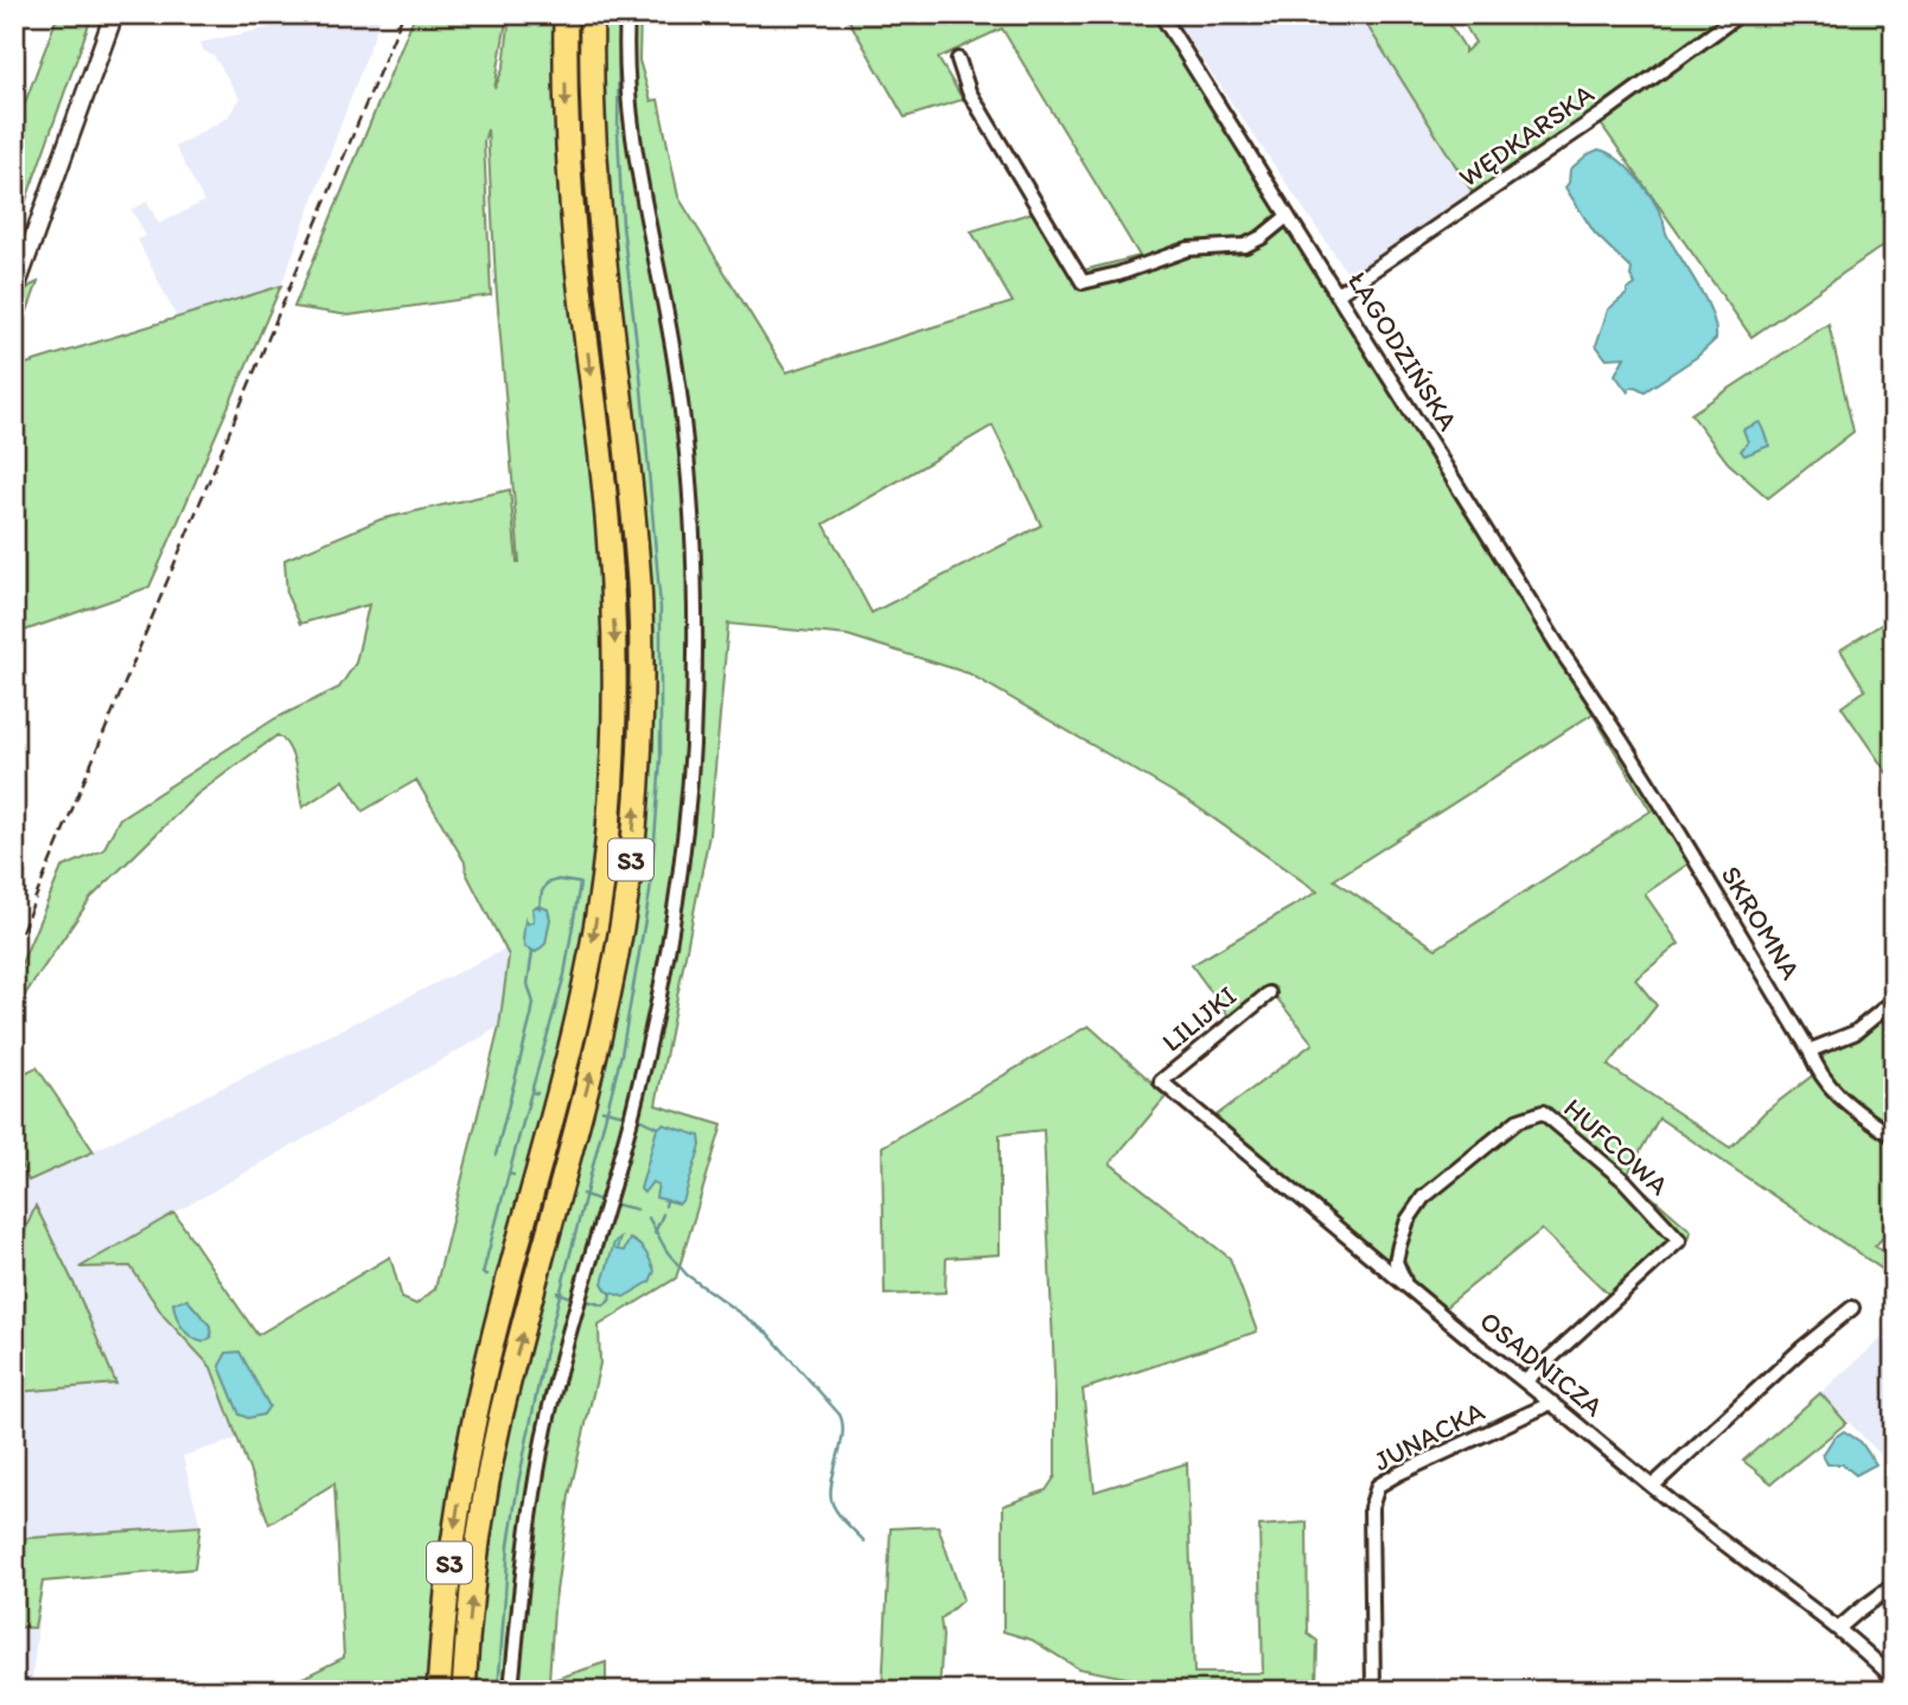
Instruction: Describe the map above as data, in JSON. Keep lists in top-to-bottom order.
{
  "streets": {
    "highway": ["S3"],
    "street": [
      "WĘDKARSKA",
      "ŁAGODZIŃSKA",
      "SKROMNA",
      "LILIJKI",
      "HUFCOWA",
      "OSADNICZA",
      "JUNACKA"
    ]
  },
  "crossings": [
    ["WĘDKARSKA", "ŁAGODZIŃSKA"],
    ["ŁAGODZIŃSKA", "SKROMNA"],
    ["LILIJKI", "OSADNICZA"],
    ["HUFCOWA", "OSADNICZA"],
    ["OSADNICZA", "JUNACKA"]
  ]
}
